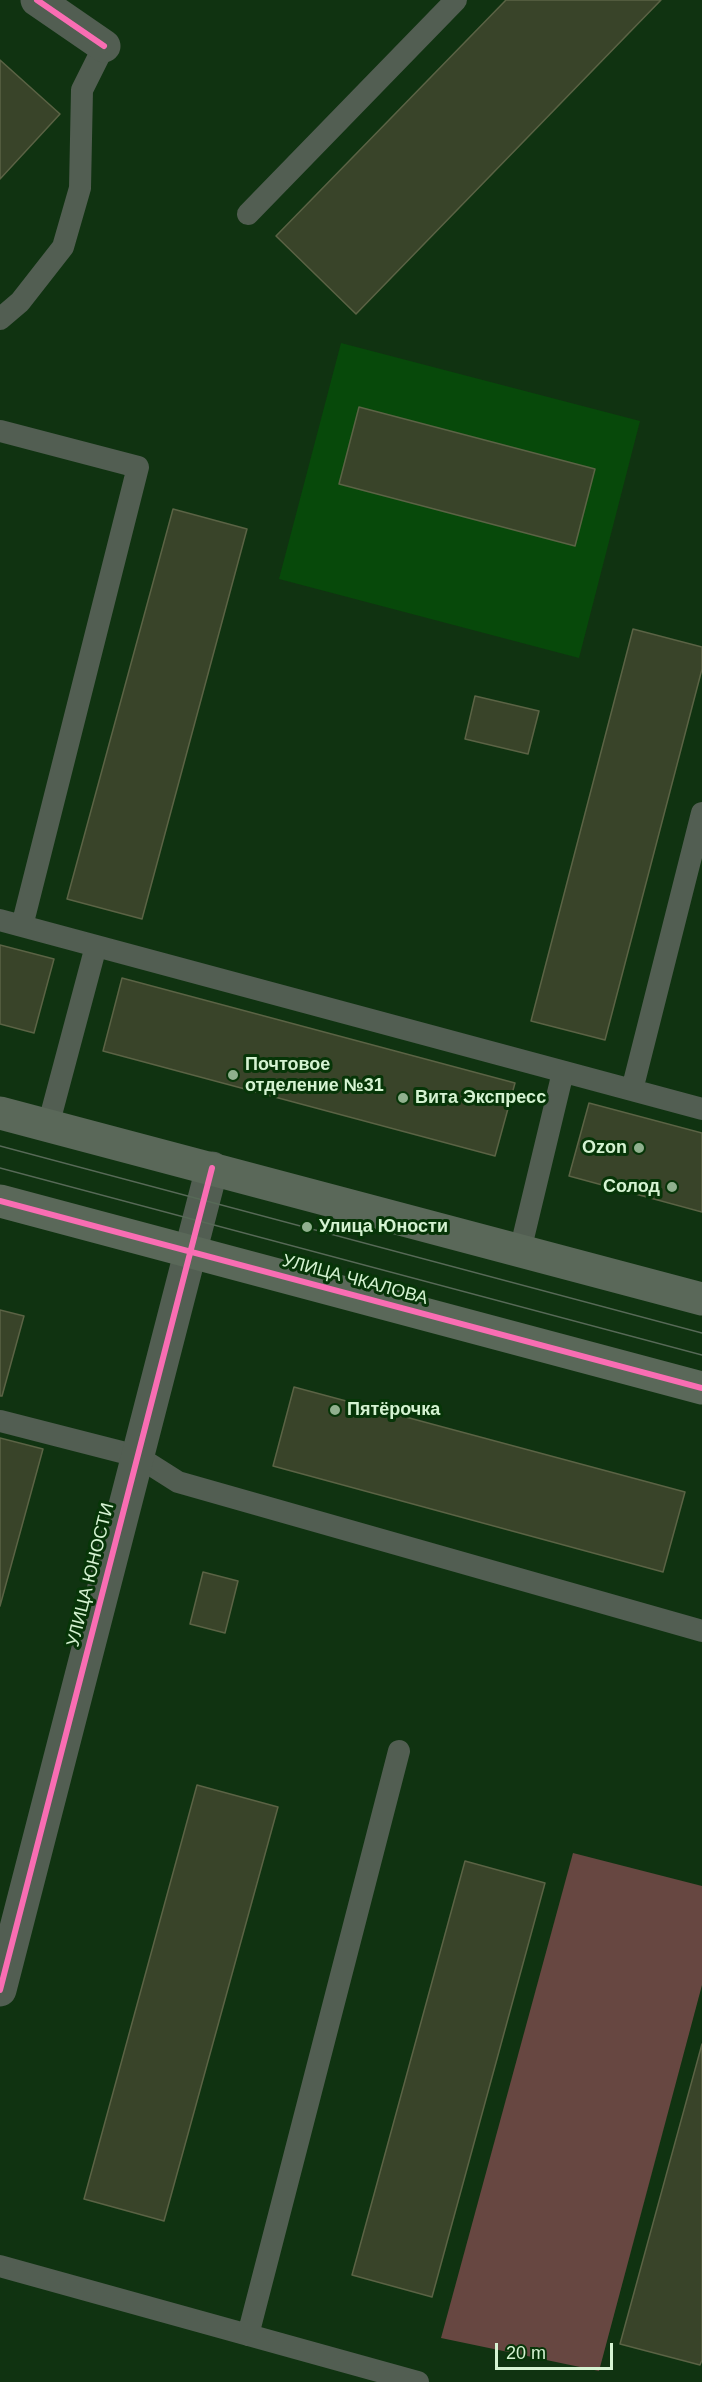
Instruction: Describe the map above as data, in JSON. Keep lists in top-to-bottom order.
{
  "streets": {
    "street": ["УЛИЦА ЧКАЛОВА", "УЛИЦА ЮНОСТИ"]
  },
  "crossings": [
    ["УЛИЦА ЧКАЛОВА", "УЛИЦА ЮНОСТИ"]
  ],
  "places": [
    "Почтовое отделение №31",
    "Вита Экспресс",
    "Ozon",
    "Солод",
    "Улица Юности",
    "Пятёрочка"
  ],
  "scale_bar": "20 m"
}
